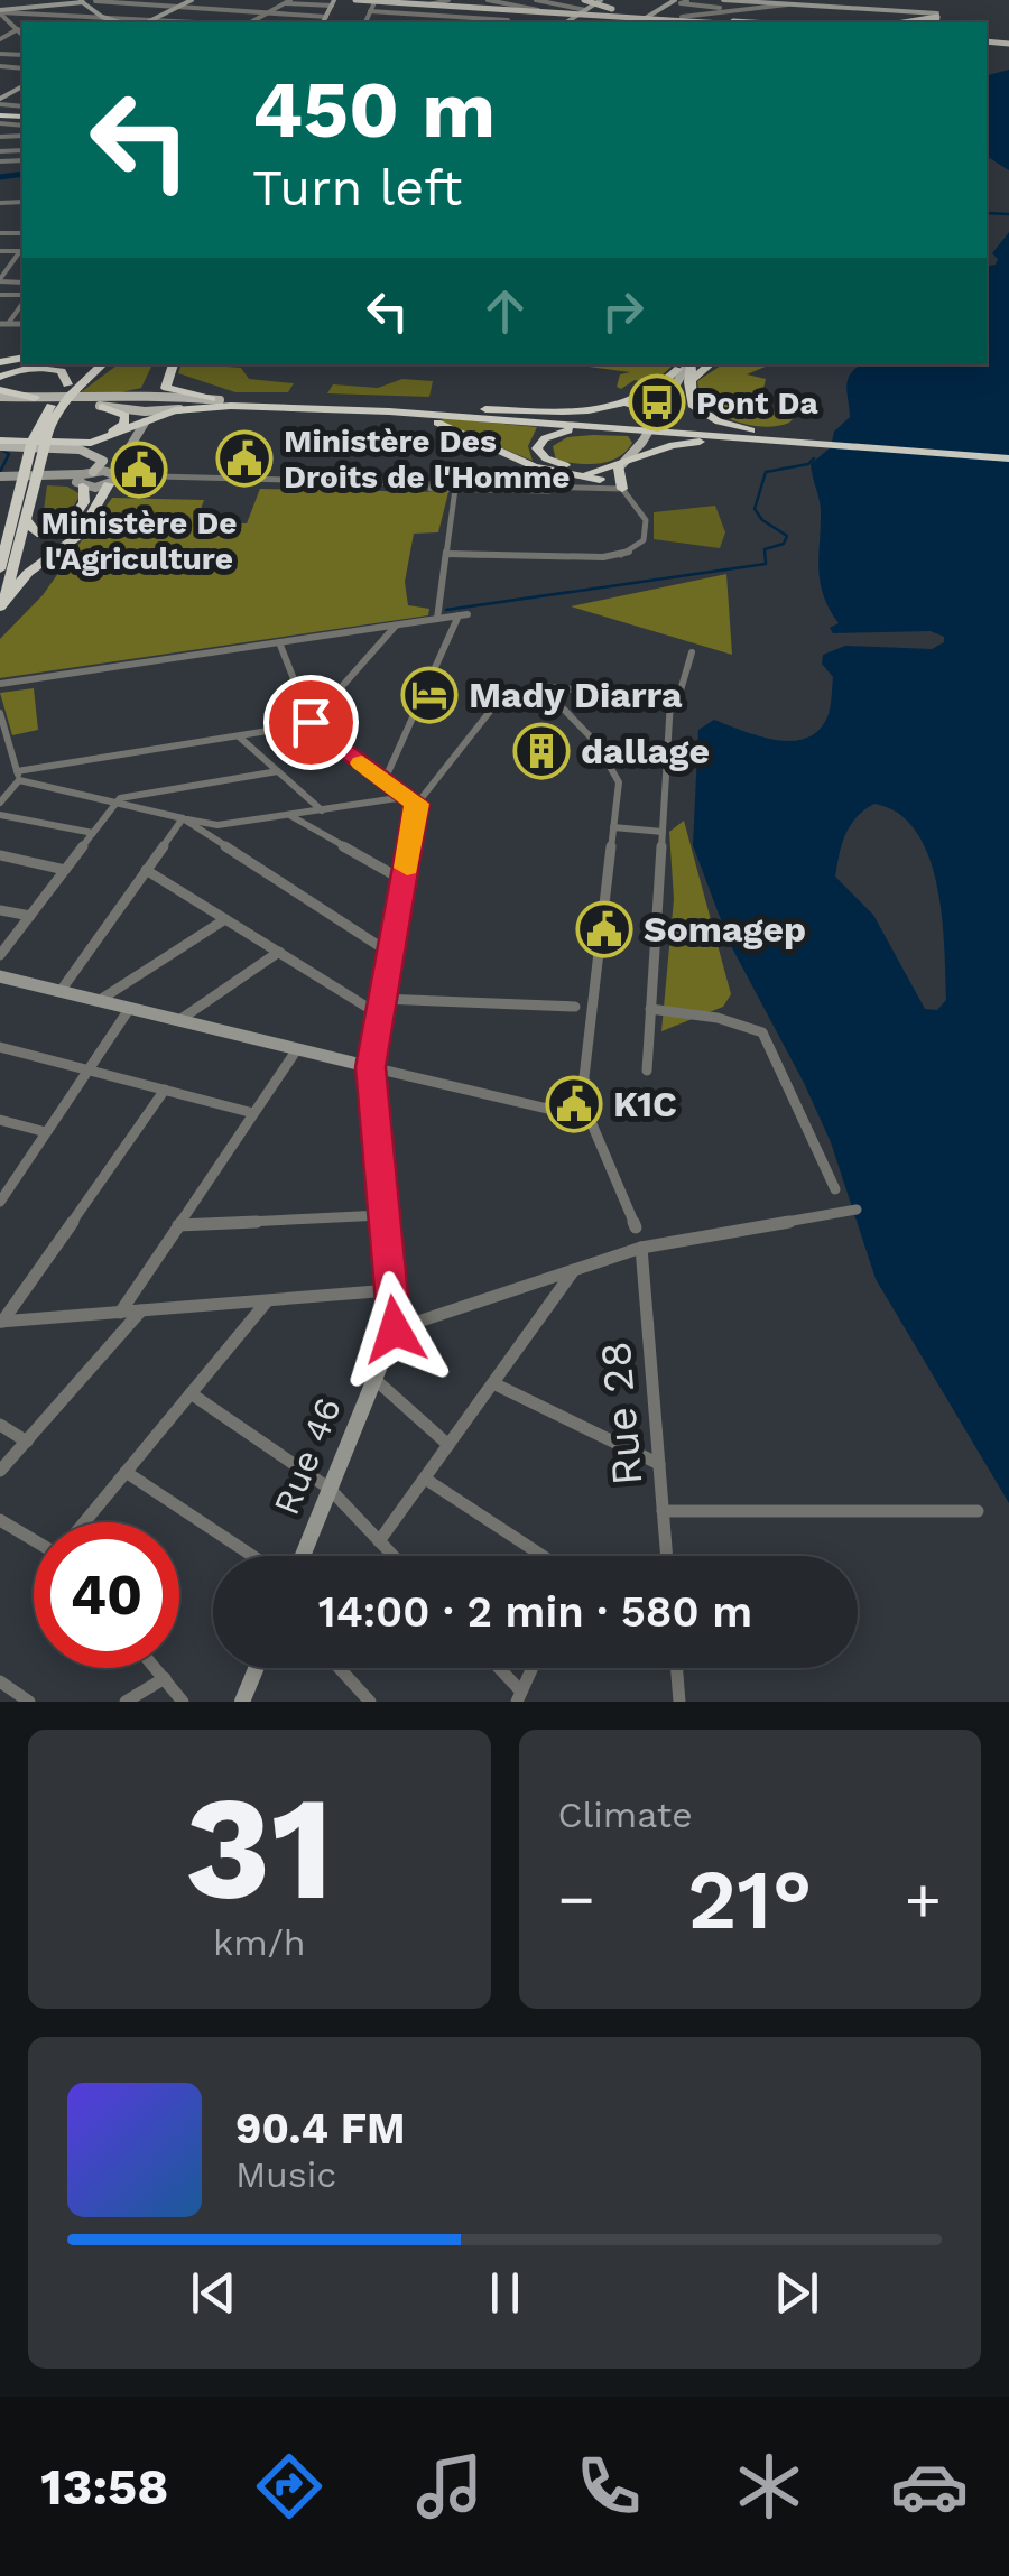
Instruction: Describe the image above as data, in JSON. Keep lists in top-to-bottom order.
{
  "streets": {
    "street": ["Rue 28", "Rue 46"]
  },
  "places": {
    "bus stop": ["Pont Da"],
    "public building": [
      "Ministère Des Droits de l'Homme",
      "Ministère De l'Agriculture",
      "Somagep",
      "K1C"
    ],
    "hotel": ["Mady Diarra"],
    "building": ["dallage"]
  },
  "page": {
    "turn": ["450 m", "Turn left"],
    "limit": "40",
    "trip": "14:00 · 2 min · 580 m",
    "tile": [
      ["31", "km/h"],
      "Climate"
    ],
    "heat": ["−", "21°", "+"],
    "song": ["90.4 FM", "Music"],
    "tabs": "13:58"
  }
}
